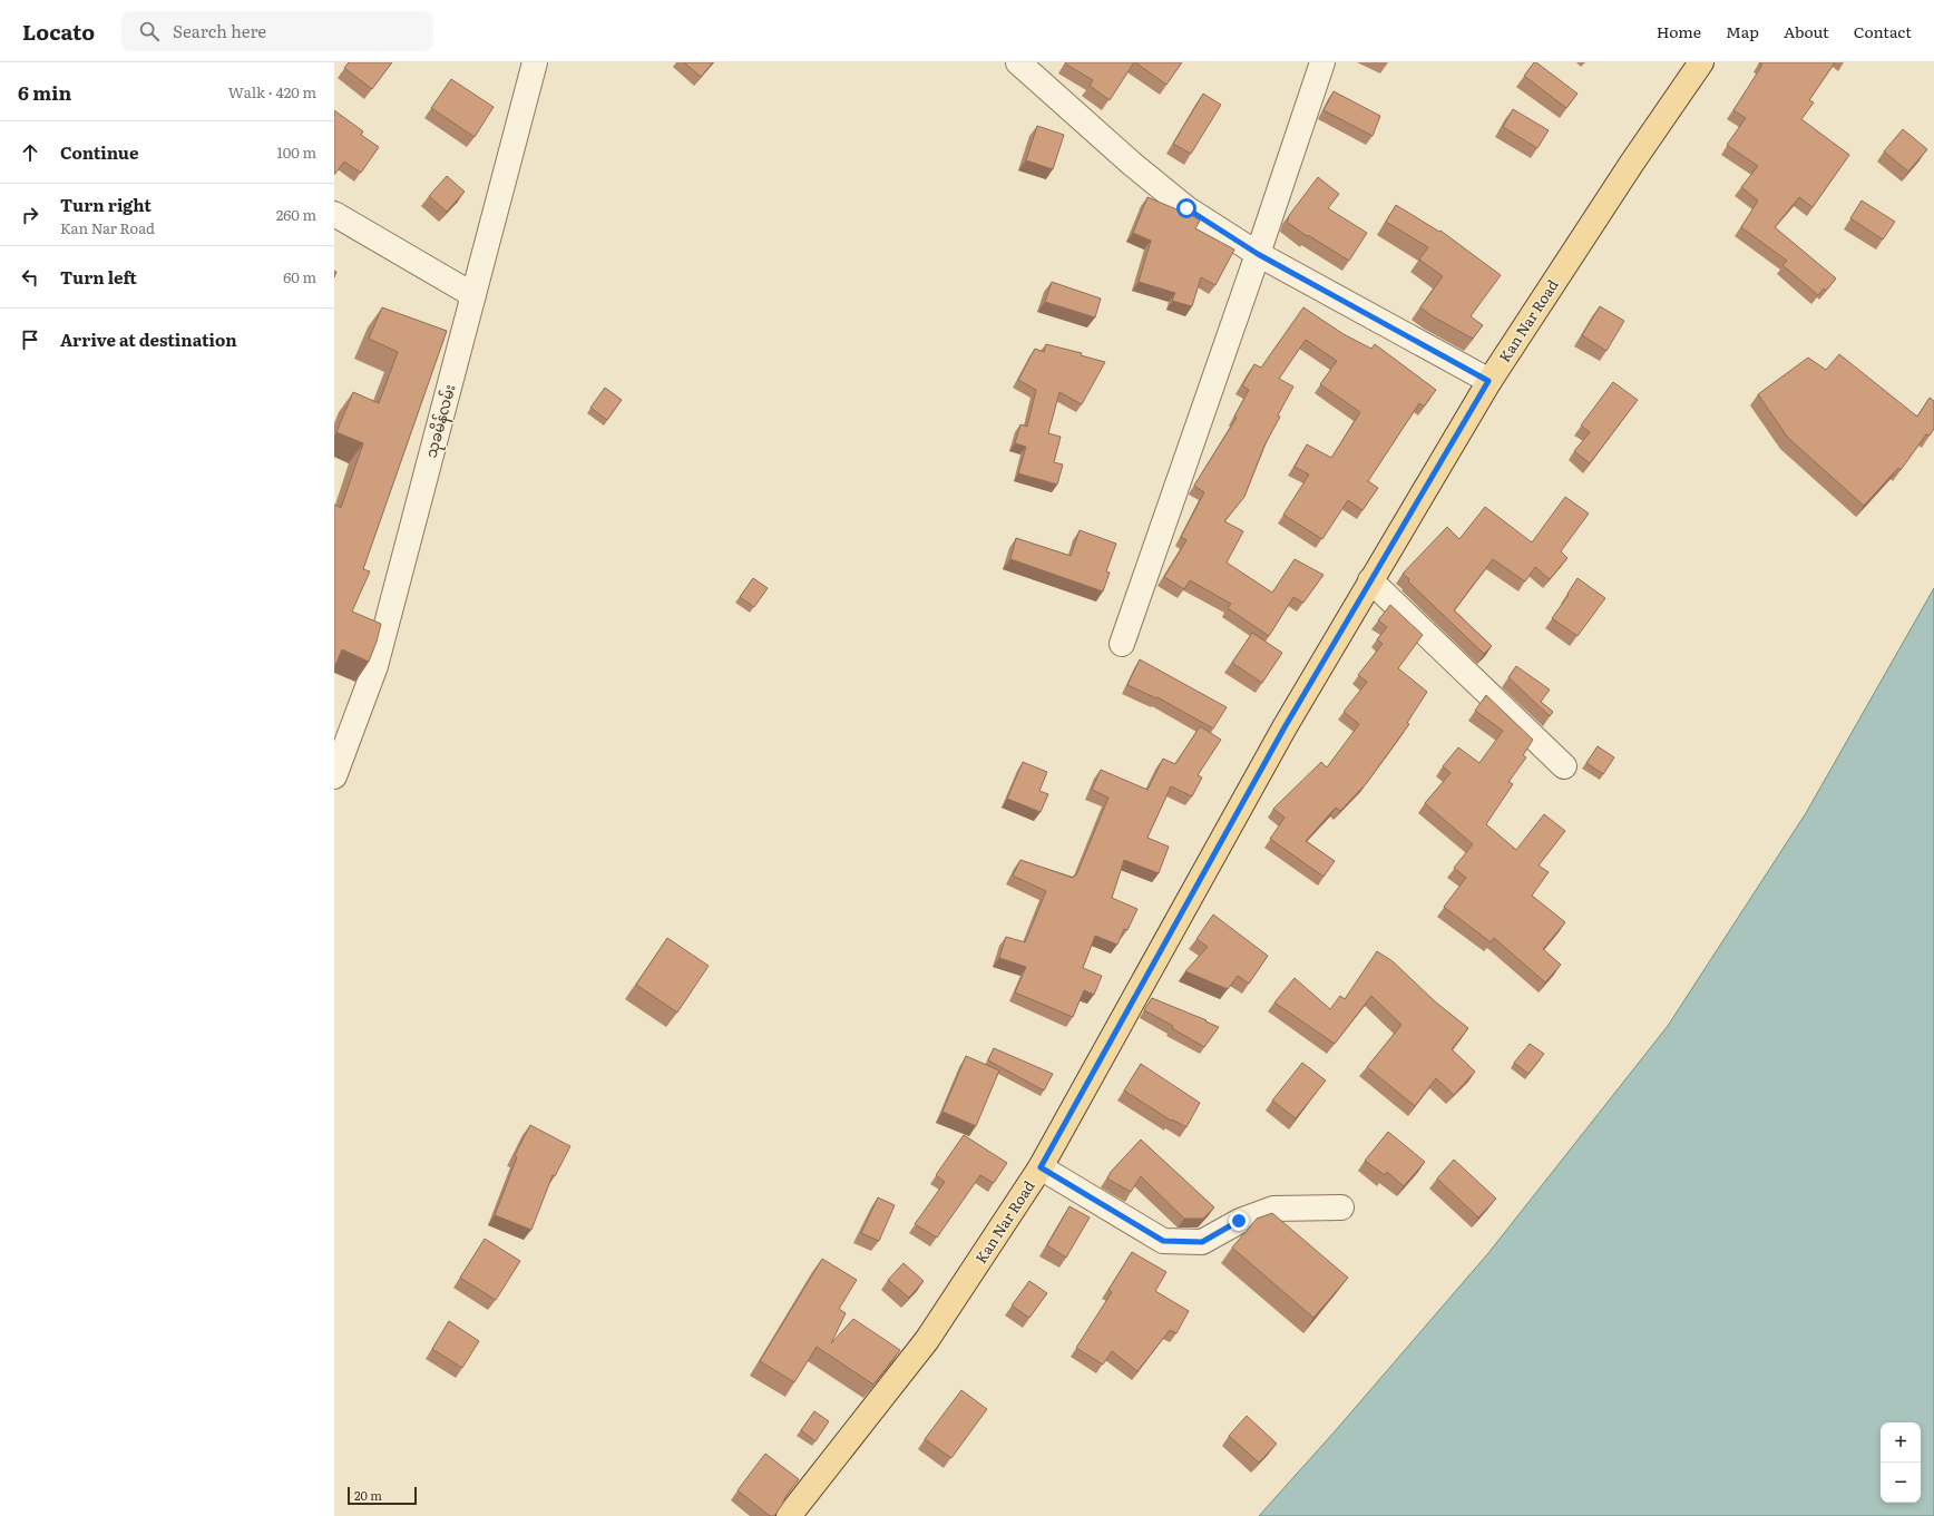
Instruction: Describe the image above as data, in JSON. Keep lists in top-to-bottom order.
{
  "streets": {
    "main road": ["Kan Nar Road"],
    "street": ["သုခမိန်လမ်း"]
  },
  "scale_bar": "20 m",
  "page": {
    "header": "Locato",
    "search": "Search here",
    "nav": [
      "Home",
      "Map",
      "About",
      "Contact"
    ],
    "heading": ["6 min", "Walk · 420 m"],
    "list": [
      ["Continue", "100 m"],
      ["Turn right", "Kan Nar Road", "260 m"],
      ["Turn left", "60 m"],
      "Arrive at destination"
    ],
    "map_buttons": ["+", "−"],
    "scale": "20 m"
  }
}
